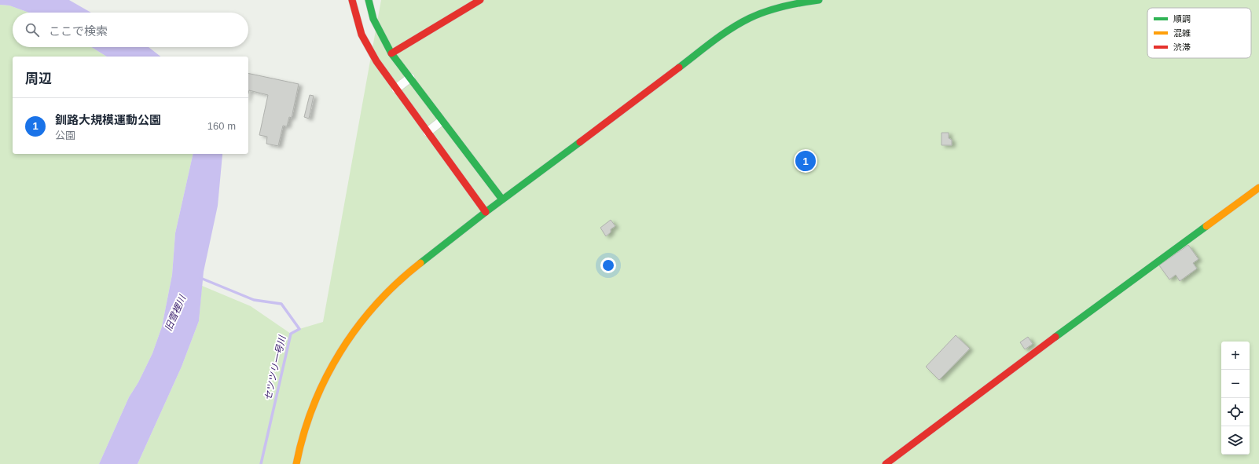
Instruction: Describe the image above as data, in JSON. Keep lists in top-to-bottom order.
{
  "water": ["旧雪裡川", "セツツリ一号川"],
  "legend": ["順調", "混雑", "渋滞"],
  "page": {
    "search": "ここで検索",
    "heading": "周辺",
    "list": [
      {
        "mark": "1",
        "name": "釧路大規模運動公園",
        "note": "公園",
        "value": "160 m"
      }
    ],
    "pins": "1",
    "map_buttons": ["+", "−"]
  }
}
